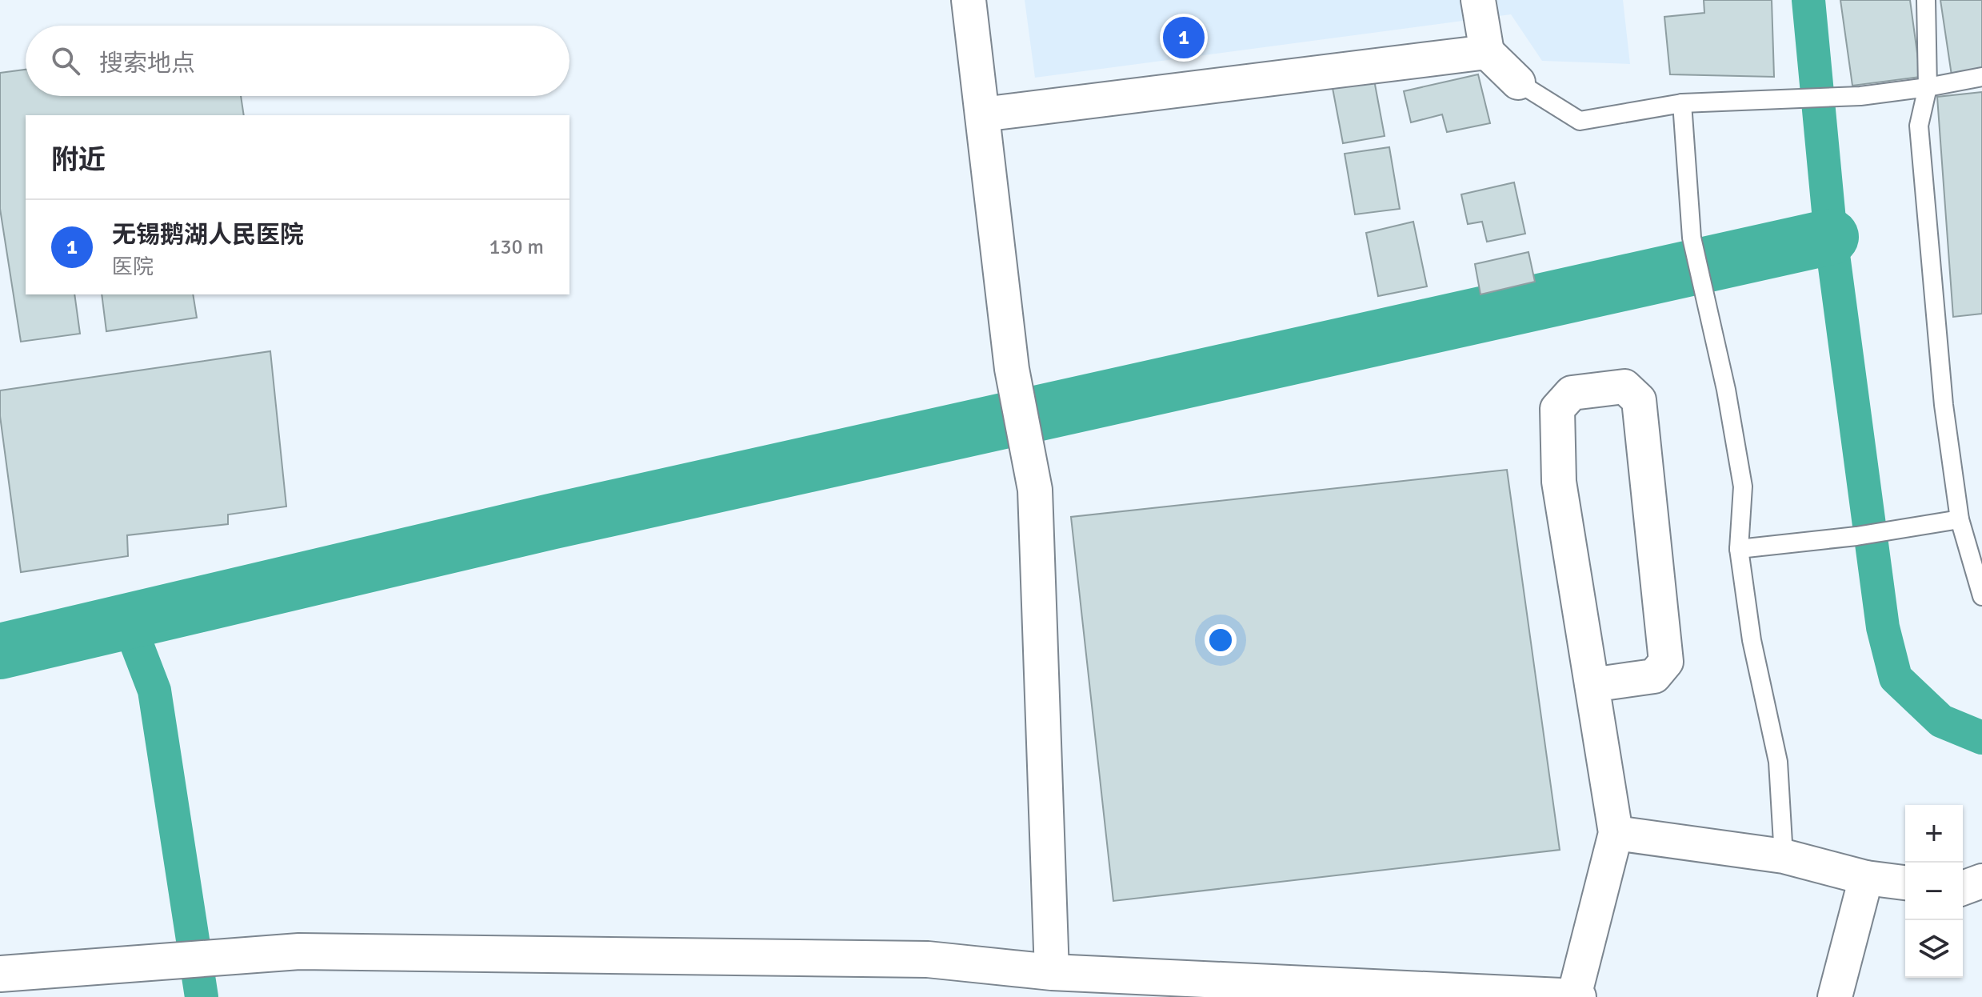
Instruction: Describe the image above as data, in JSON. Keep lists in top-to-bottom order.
{
  "page": {
    "pins": "1",
    "search": "搜索地点",
    "heading": "附近",
    "list": [
      {
        "mark": "1",
        "name": "无锡鹅湖人民医院",
        "note": "医院",
        "value": "130 m"
      }
    ],
    "map_buttons": ["+", "−"]
  }
}
